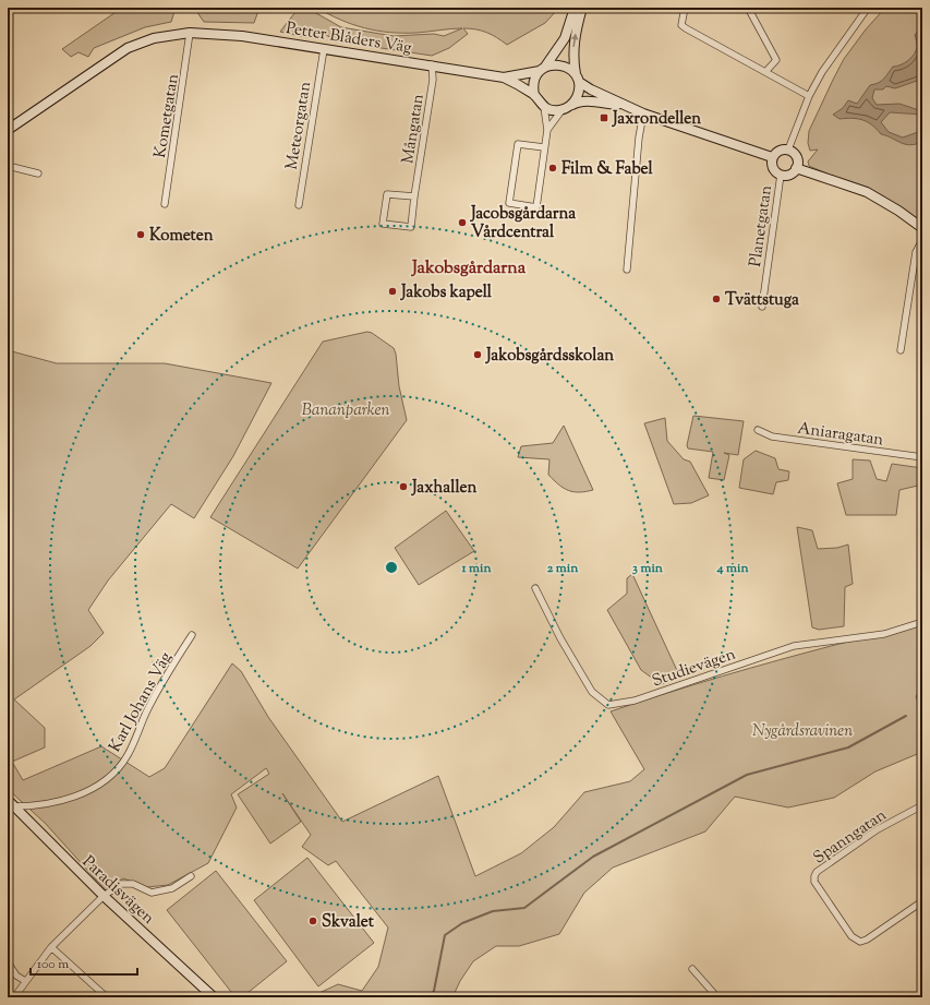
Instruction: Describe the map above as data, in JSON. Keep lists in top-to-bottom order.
{
  "streets": {
    "street": [
      "Petter Blåders Väg",
      "Kometgatan",
      "Meteorgatan",
      "Mångatan",
      "Planetgatan",
      "Aniaragatan",
      "Studievägen",
      "Karl Johans Väg",
      "Spanngatan",
      "Paradisvägen"
    ]
  },
  "crossings": [
    ["Petter Blåders Väg", "Kometgatan"],
    ["Petter Blåders Väg", "Meteorgatan"],
    ["Petter Blåders Väg", "Mångatan"],
    ["Karl Johans Väg", "Paradisvägen"]
  ],
  "districts": ["Jakobsgårdarna"],
  "parks": ["Bananparken", "Nygårdsravinen"],
  "places": {
    "transit": ["Jaxrondellen"],
    "other": [
      "Film & Fabel",
      "Jacobsgårdarna Vårdcentral",
      "Kometen",
      "Jakobs kapell",
      "Tvättstuga",
      "Jakobsgårdsskolan",
      "Jaxhallen",
      "Skvalet"
    ]
  },
  "scale_bar": "100 m",
  "rings": [
    "1 min",
    "2 min",
    "3 min",
    "4 min"
  ]
}
